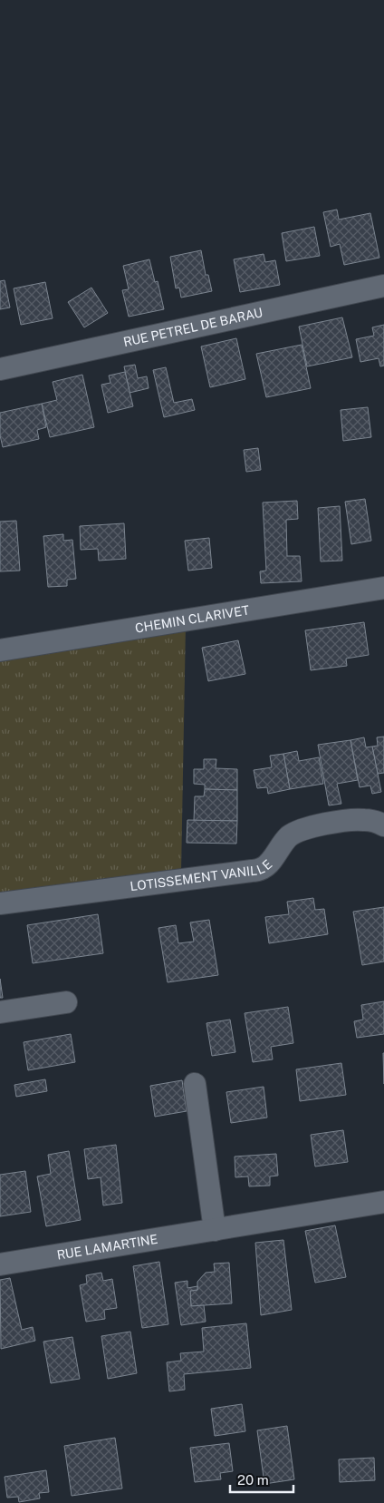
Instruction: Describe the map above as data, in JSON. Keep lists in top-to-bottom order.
{
  "streets": {
    "street": [
      "RUE PETREL DE BARAU",
      "CHEMIN CLARIVET",
      "LOTISSEMENT VANILLE",
      "RUE LAMARTINE"
    ]
  },
  "scale_bar": "20 m"
}
